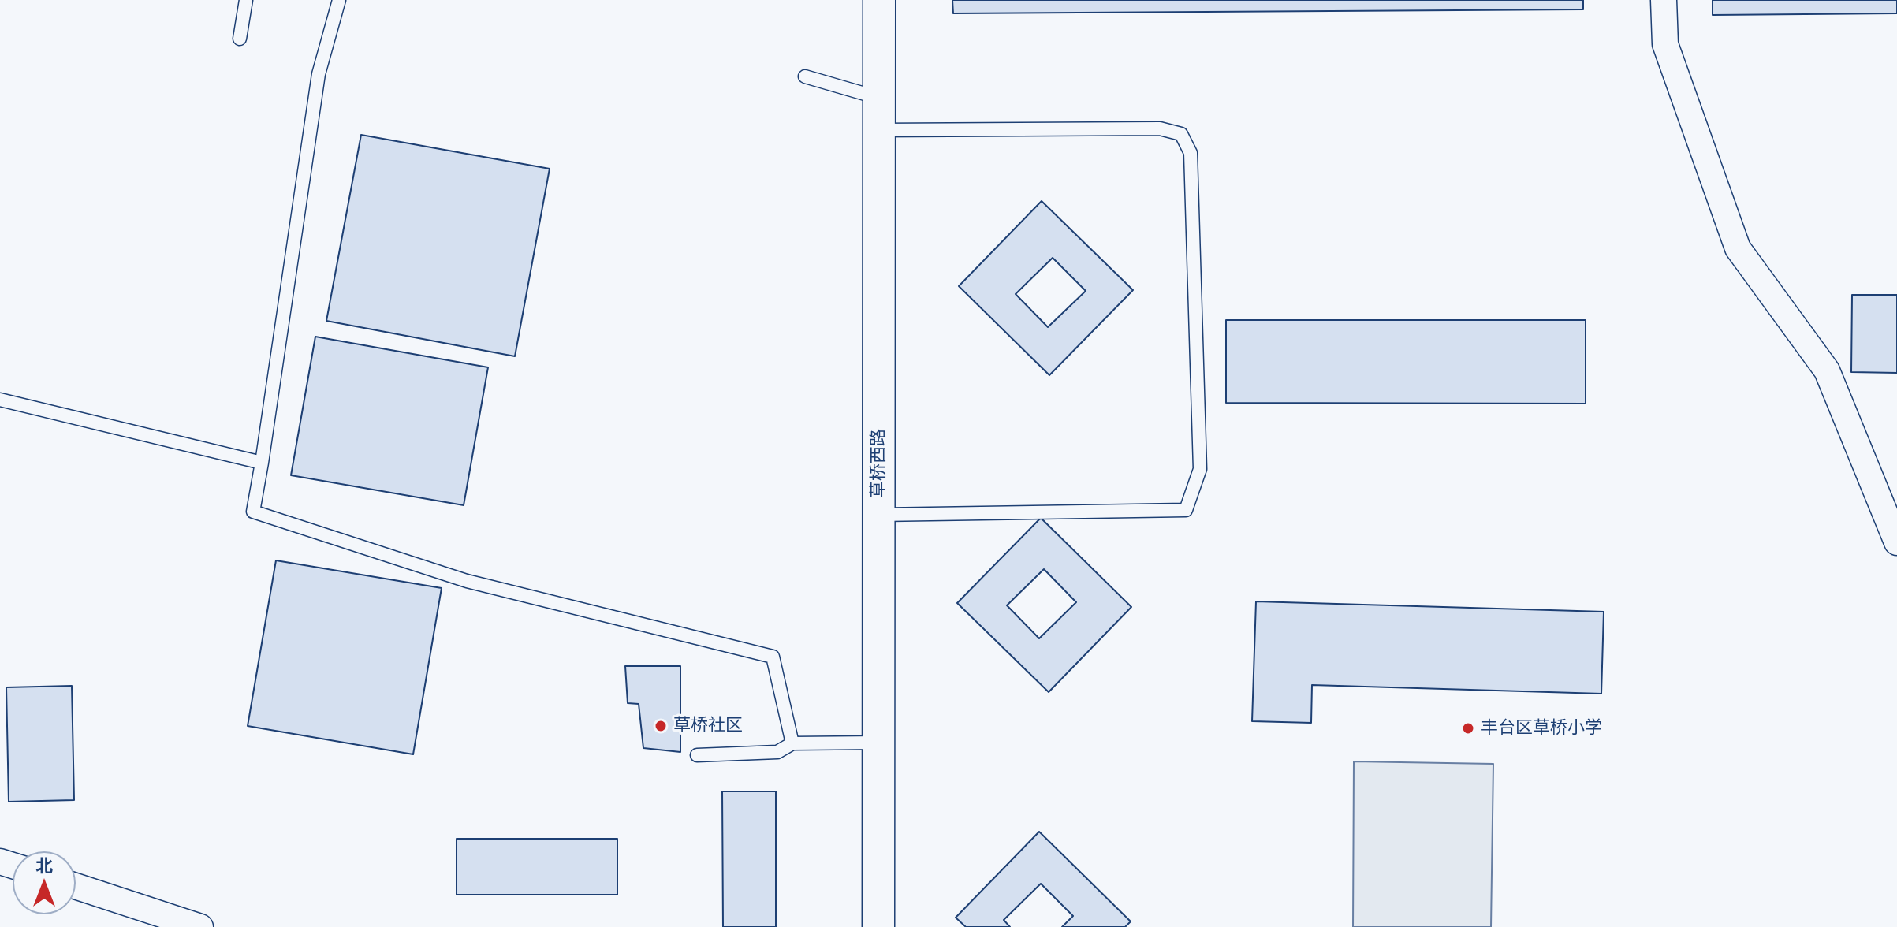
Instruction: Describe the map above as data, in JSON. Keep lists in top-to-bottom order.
{
  "streets": {
    "street": ["草桥西路"]
  },
  "places": ["草桥社区", "丰台区草桥小学"],
  "north": "top"
}
